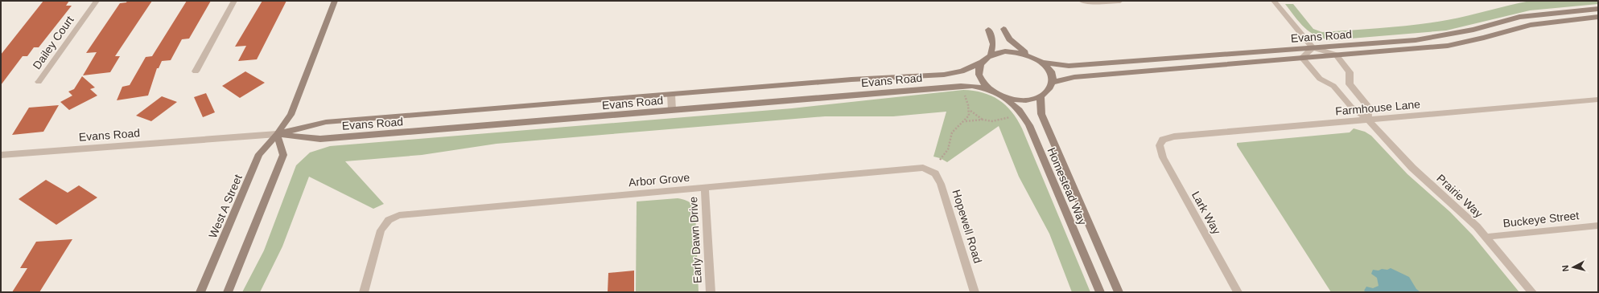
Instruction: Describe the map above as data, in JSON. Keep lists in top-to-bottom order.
{
  "streets": {
    "street": [
      "Evans Road",
      "Dailey Court",
      "Farmhouse Lane",
      "Arbor Grove",
      "Homestead Way",
      "Prairie Way",
      "West A Street",
      "Lark Way",
      "Buckeye Street",
      "Hopewell Road",
      "Early Dawn Drive"
    ]
  },
  "crossings": [
    ["Evans Road", "Homestead Way"],
    ["Evans Road", "Prairie Way"],
    ["Evans Road", "West A Street"],
    ["Farmhouse Lane", "Prairie Way"],
    ["Farmhouse Lane", "Lark Way"],
    ["Arbor Grove", "Hopewell Road"],
    ["Arbor Grove", "Early Dawn Drive"],
    ["Prairie Way", "Buckeye Street"]
  ],
  "north": "left"
}
